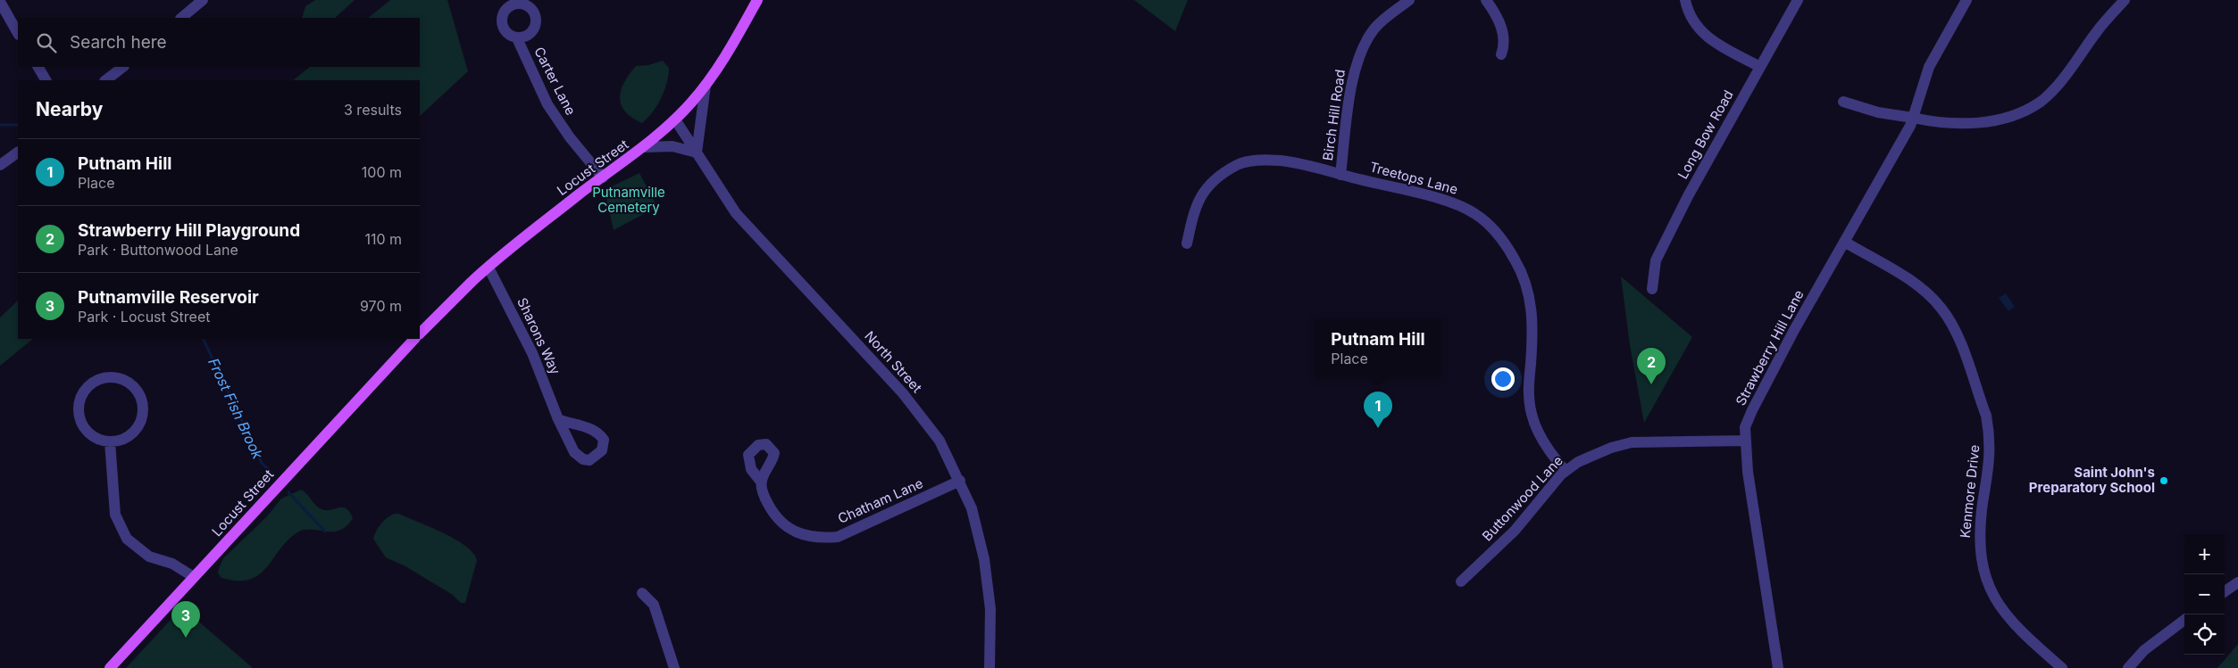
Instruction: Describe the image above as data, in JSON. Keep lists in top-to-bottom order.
{
  "streets": {
    "main road": ["Locust Street"],
    "street": [
      "Carter Lane",
      "Birch Hill Road",
      "Long Bow Road",
      "Treetops Lane",
      "Sharons Way",
      "Strawberry Hill Lane",
      "North Street",
      "Kenmore Drive",
      "Buttonwood Lane",
      "Chatham Lane"
    ]
  },
  "crossings": [
    ["Carter Lane", "Locust Street"],
    ["Birch Hill Road", "Treetops Lane"],
    ["Locust Street", "Sharons Way"],
    ["Locust Street", "North Street"],
    ["Treetops Lane", "Buttonwood Lane"],
    ["Strawberry Hill Lane", "Kenmore Drive"],
    ["Strawberry Hill Lane", "Buttonwood Lane"],
    ["North Street", "Chatham Lane"]
  ],
  "water": ["Frost Fish Brook"],
  "parks": ["Putnamville Cemetery"],
  "places": ["Saint John's Preparatory School"],
  "page": {
    "search": "Search here",
    "heading": ["Nearby", "3 results"],
    "list": [
      {
        "mark": "1",
        "name": "Putnam Hill",
        "note": "Place",
        "value": "100 m"
      },
      {
        "mark": "2",
        "name": "Strawberry Hill Playground",
        "note": "Park · Buttonwood Lane",
        "value": "110 m"
      },
      {
        "mark": "3",
        "name": "Putnamville Reservoir",
        "note": "Park · Locust Street",
        "value": "970 m"
      }
    ],
    "popup": ["Putnam Hill", "Place"],
    "pins": ["2", "1", "3"],
    "map_buttons": ["+", "−"]
  }
}
